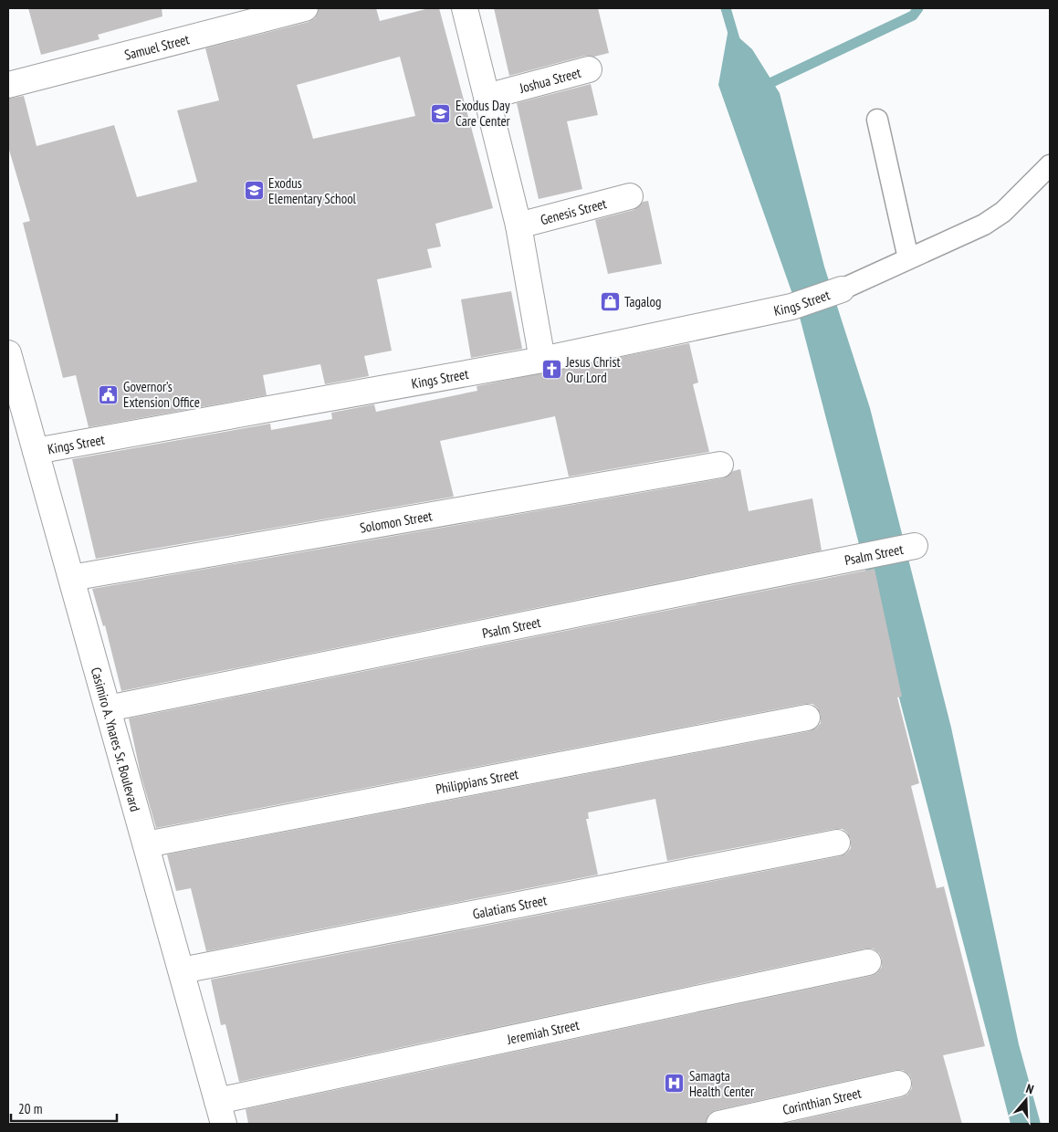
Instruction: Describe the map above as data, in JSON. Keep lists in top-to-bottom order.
{
  "streets": {
    "street": [
      "Samuel Street",
      "Joshua Street",
      "Genesis Street",
      "Kings Street",
      "Solomon Street",
      "Psalm Street",
      "Casimiro A. Ynares Sr. Boulevard",
      "Philippians Street",
      "Galatians Street",
      "Jeremiah Street",
      "Corinthian Street"
    ]
  },
  "crossings": [
    ["Kings Street", "Casimiro A. Ynares Sr. Boulevard"],
    ["Solomon Street", "Casimiro A. Ynares Sr. Boulevard"],
    ["Psalm Street", "Casimiro A. Ynares Sr. Boulevard"],
    ["Casimiro A. Ynares Sr. Boulevard", "Philippians Street"],
    ["Casimiro A. Ynares Sr. Boulevard", "Galatians Street"],
    ["Casimiro A. Ynares Sr. Boulevard", "Jeremiah Street"]
  ],
  "places": {
    "school or university": ["Exodus Day Care Center", "Exodus Elementary School"],
    "shop": ["Tagalog"],
    "church": ["Jesus Christ Our Lord"],
    "public building": ["Governor’s Extension Office"],
    "hospital": ["Samagta Health Center"]
  },
  "scale_bar": "20 m",
  "north": "top"
}
